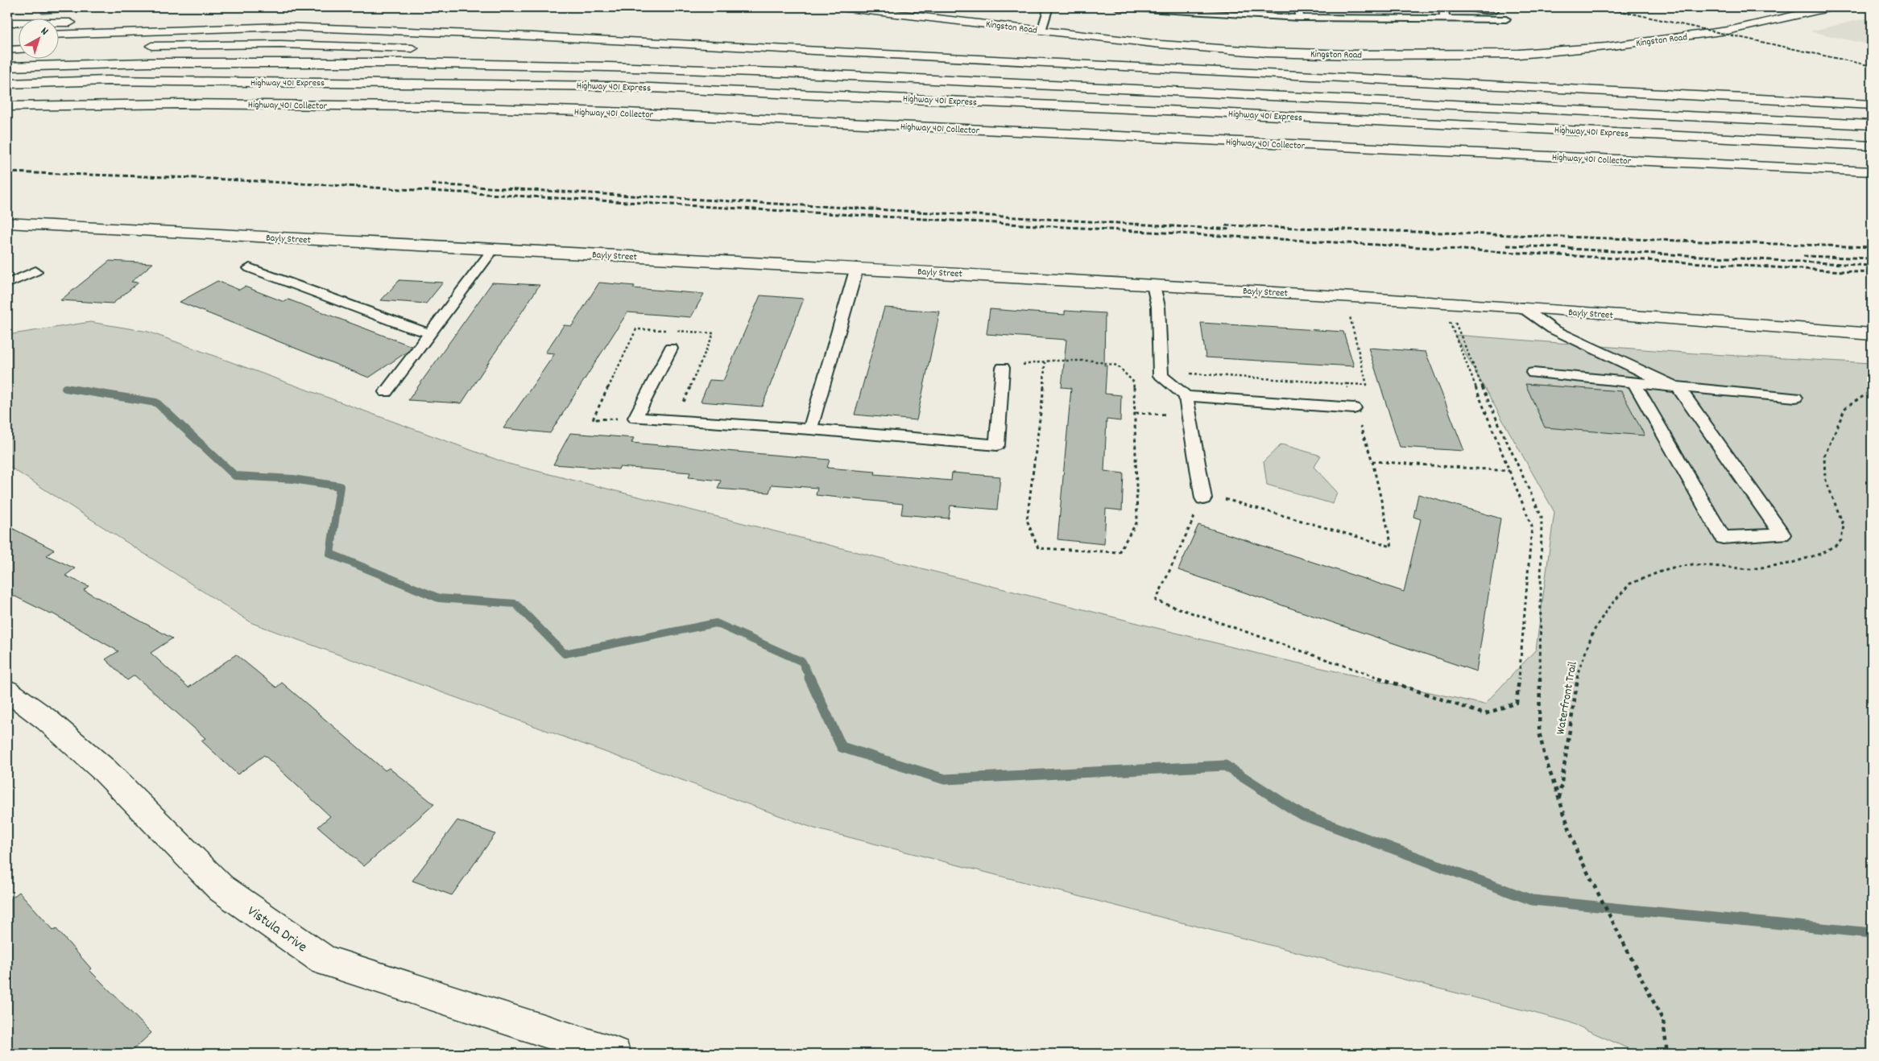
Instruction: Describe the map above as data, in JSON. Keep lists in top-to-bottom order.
{
  "streets": {
    "main road": [
      "Kingston Road",
      "Highway 401 Express",
      "Highway 401 Collector",
      "Bayly Street",
      "Vistula Drive"
    ],
    "path": ["Waterfront Trail"]
  },
  "north": "top right"
}
